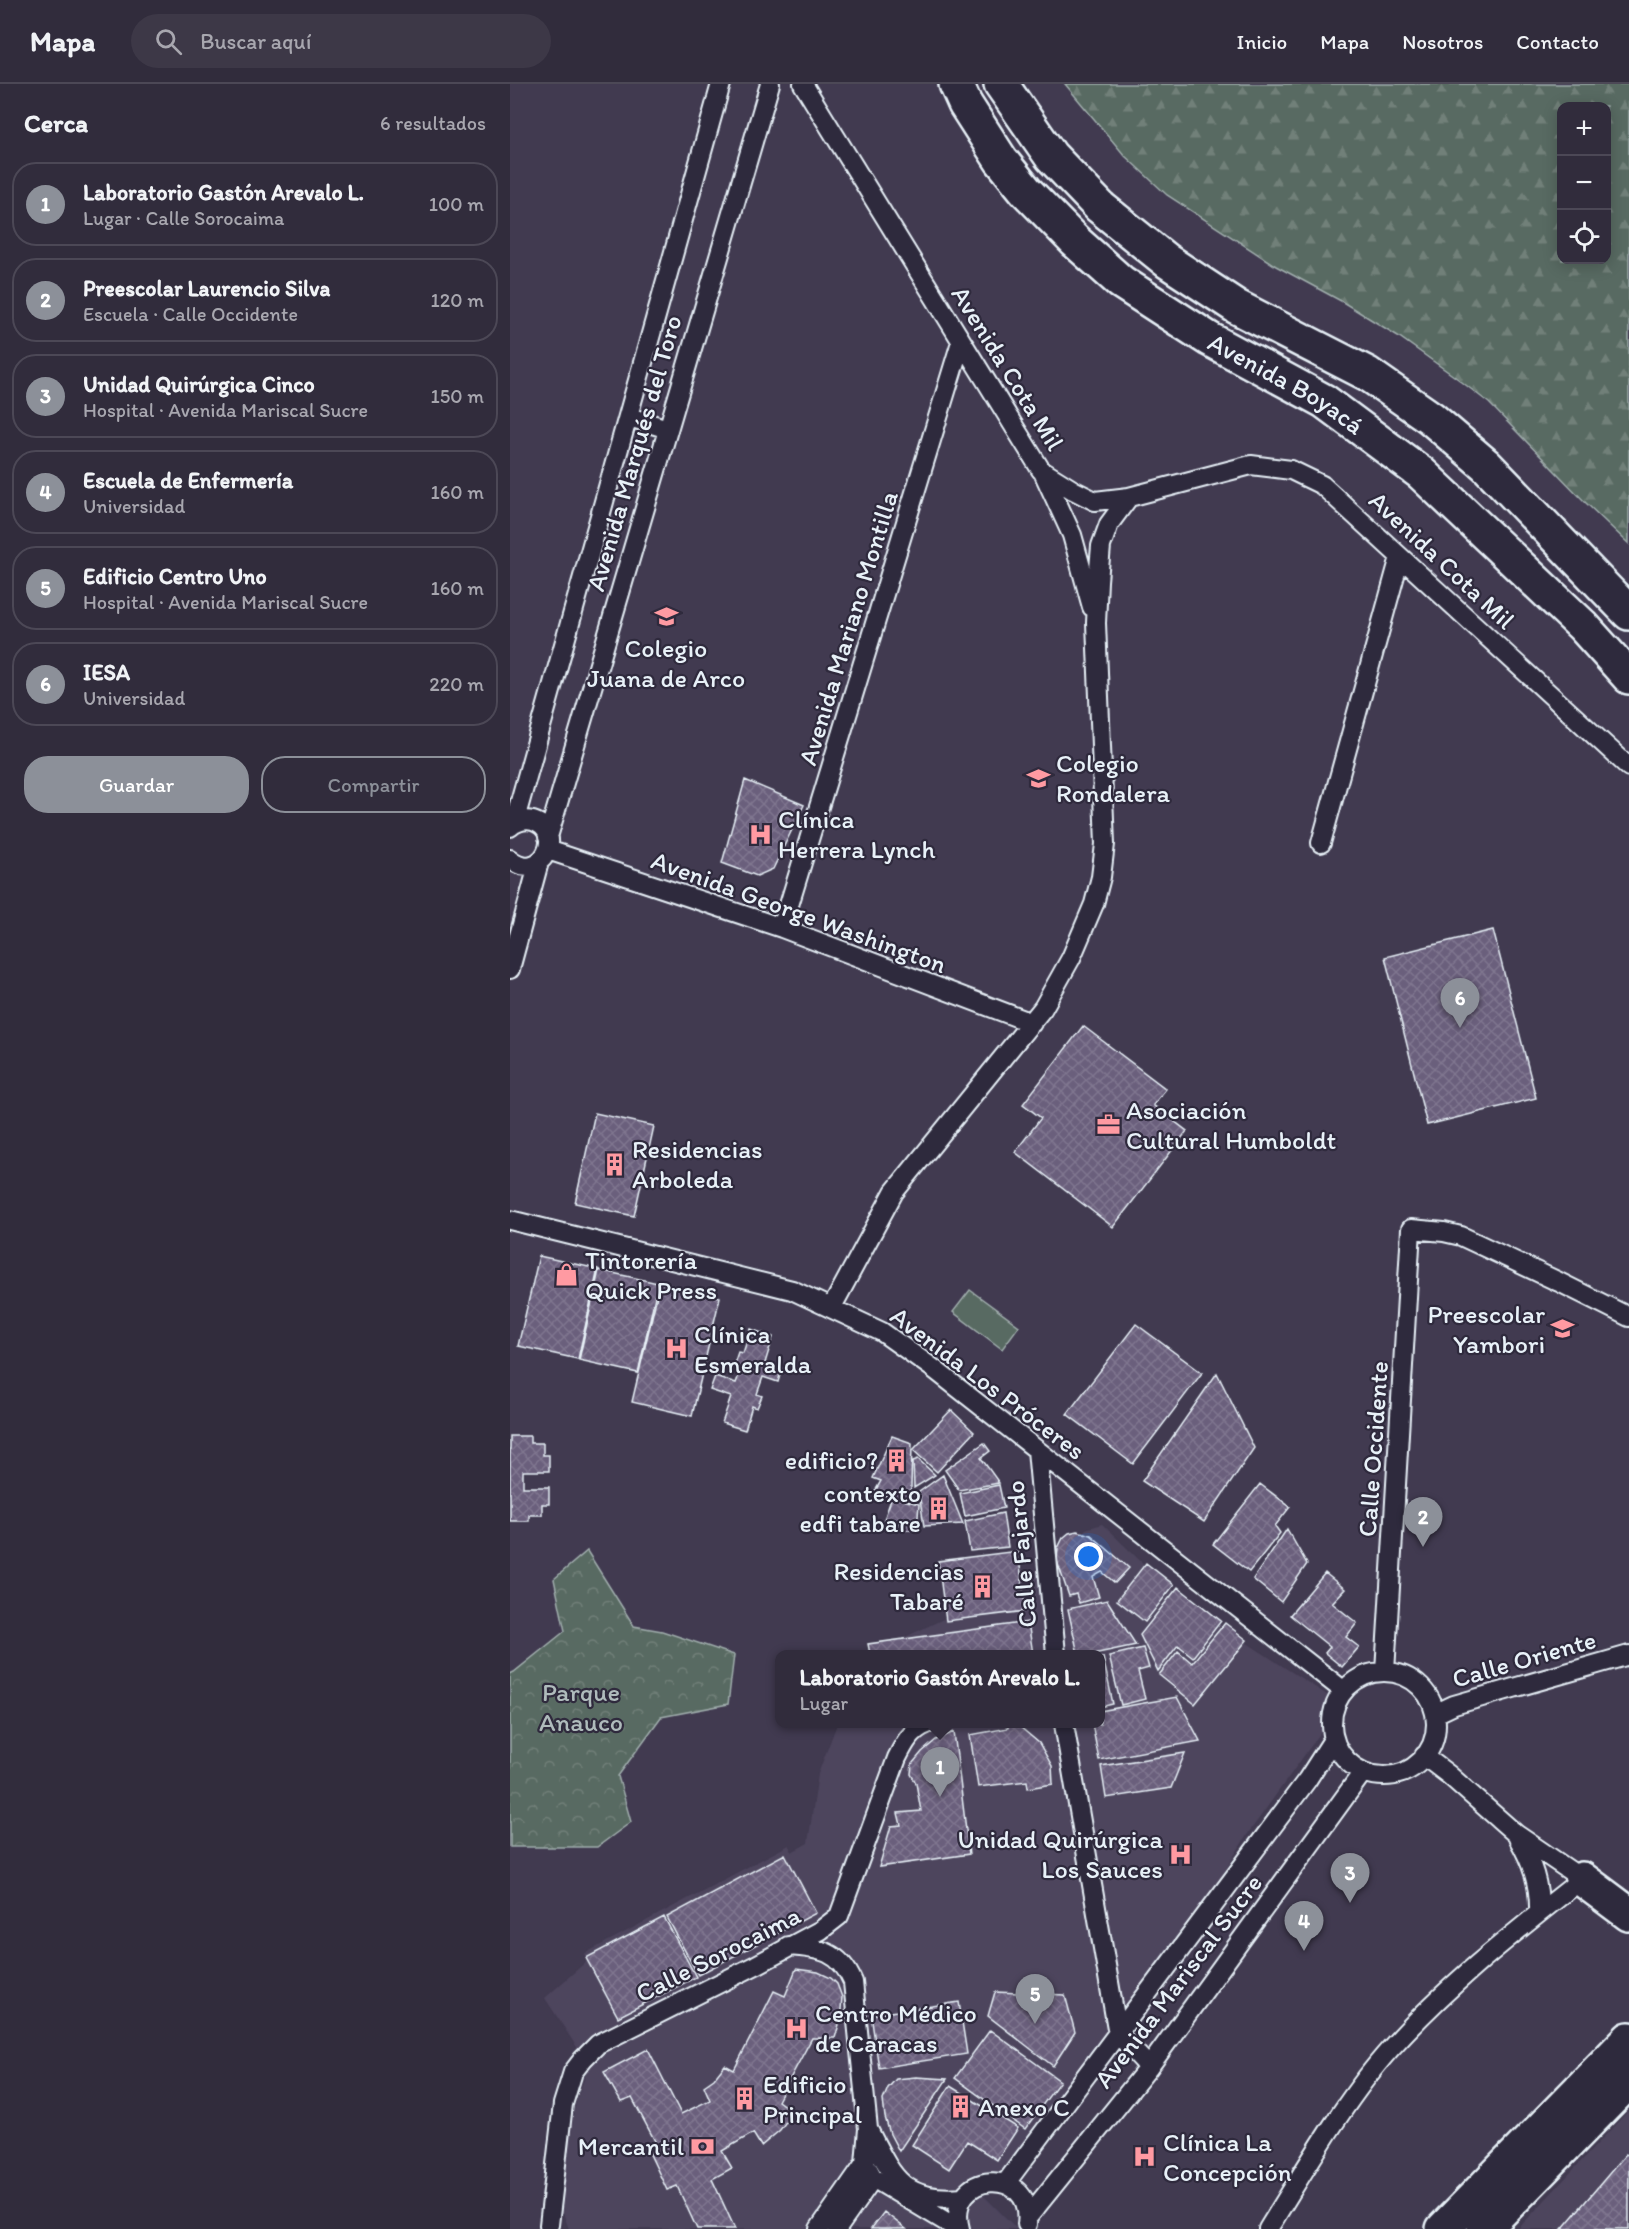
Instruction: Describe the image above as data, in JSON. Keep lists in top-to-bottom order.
{
  "streets": {
    "highway": ["Avenida Boyacá"],
    "street": [
      "Avenida Cota Mil",
      "Avenida Marqués del Toro",
      "Avenida Mariano Montilla",
      "Avenida George Washington",
      "Avenida Los Próceres",
      "Calle Occidente",
      "Calle Fajardo",
      "Calle Oriente",
      "Calle Sorocaima",
      "Avenida Mariscal Sucre"
    ]
  },
  "crossings": [
    ["Avenida Cota Mil", "Avenida Mariano Montilla"],
    ["Avenida Marqués del Toro", "Avenida George Washington"],
    ["Avenida Mariano Montilla", "Avenida George Washington"],
    ["Avenida Los Próceres", "Calle Occidente"],
    ["Avenida Los Próceres", "Calle Fajardo"],
    ["Avenida Los Próceres", "Calle Oriente"],
    ["Avenida Los Próceres", "Avenida Mariscal Sucre"],
    ["Calle Occidente", "Calle Oriente"],
    ["Calle Occidente", "Avenida Mariscal Sucre"],
    ["Calle Oriente", "Avenida Mariscal Sucre"]
  ],
  "parks": ["Parque Anauco"],
  "places": {
    "school or university": ["Colegio Juana de Arco", "Colegio Rondalera", "Preescolar Yambori"],
    "hospital": [
      "Clínica Herrera Lynch",
      "Clínica Esmeralda",
      "Unidad Quirúrgica Los Sauces",
      "Centro Médico de Caracas",
      "Clínica La Concepción"
    ],
    "office": ["Asociación Cultural Humboldt"],
    "building": [
      "Residencias Arboleda",
      "edificio?",
      "contexto edfi tabare",
      "Residencias Tabaré",
      "Edificio Principal",
      "Anexo C"
    ],
    "shop": ["Tintorería Quick Press"],
    "bank": ["Mercantil"]
  },
  "page": {
    "header": "Mapa",
    "search": "Buscar aquí",
    "nav": [
      "Inicio",
      "Mapa",
      "Nosotros",
      "Contacto"
    ],
    "heading": ["Cerca", "6 resultados"],
    "map_buttons": ["+", "−"],
    "list": [
      {
        "mark": "1",
        "name": "Laboratorio Gastón Arevalo L.",
        "note": "Lugar · Calle Sorocaima",
        "value": "100 m"
      },
      {
        "mark": "2",
        "name": "Preescolar Laurencio Silva",
        "note": "Escuela · Calle Occidente",
        "value": "120 m"
      },
      {
        "mark": "3",
        "name": "Unidad Quirúrgica Cinco",
        "note": "Hospital · Avenida Mariscal Sucre",
        "value": "150 m"
      },
      {
        "mark": "4",
        "name": "Escuela de Enfermería",
        "note": "Universidad",
        "value": "160 m"
      },
      {
        "mark": "5",
        "name": "Edificio Centro Uno",
        "note": "Hospital · Avenida Mariscal Sucre",
        "value": "160 m"
      },
      {
        "mark": "6",
        "name": "IESA",
        "note": "Universidad",
        "value": "220 m"
      }
    ],
    "buttons": ["Guardar", "Compartir"],
    "pins": [
      "6",
      "2",
      "1",
      "3",
      "4",
      "5"
    ],
    "popup": ["Laboratorio Gastón Arevalo L.", "Lugar"]
  }
}
